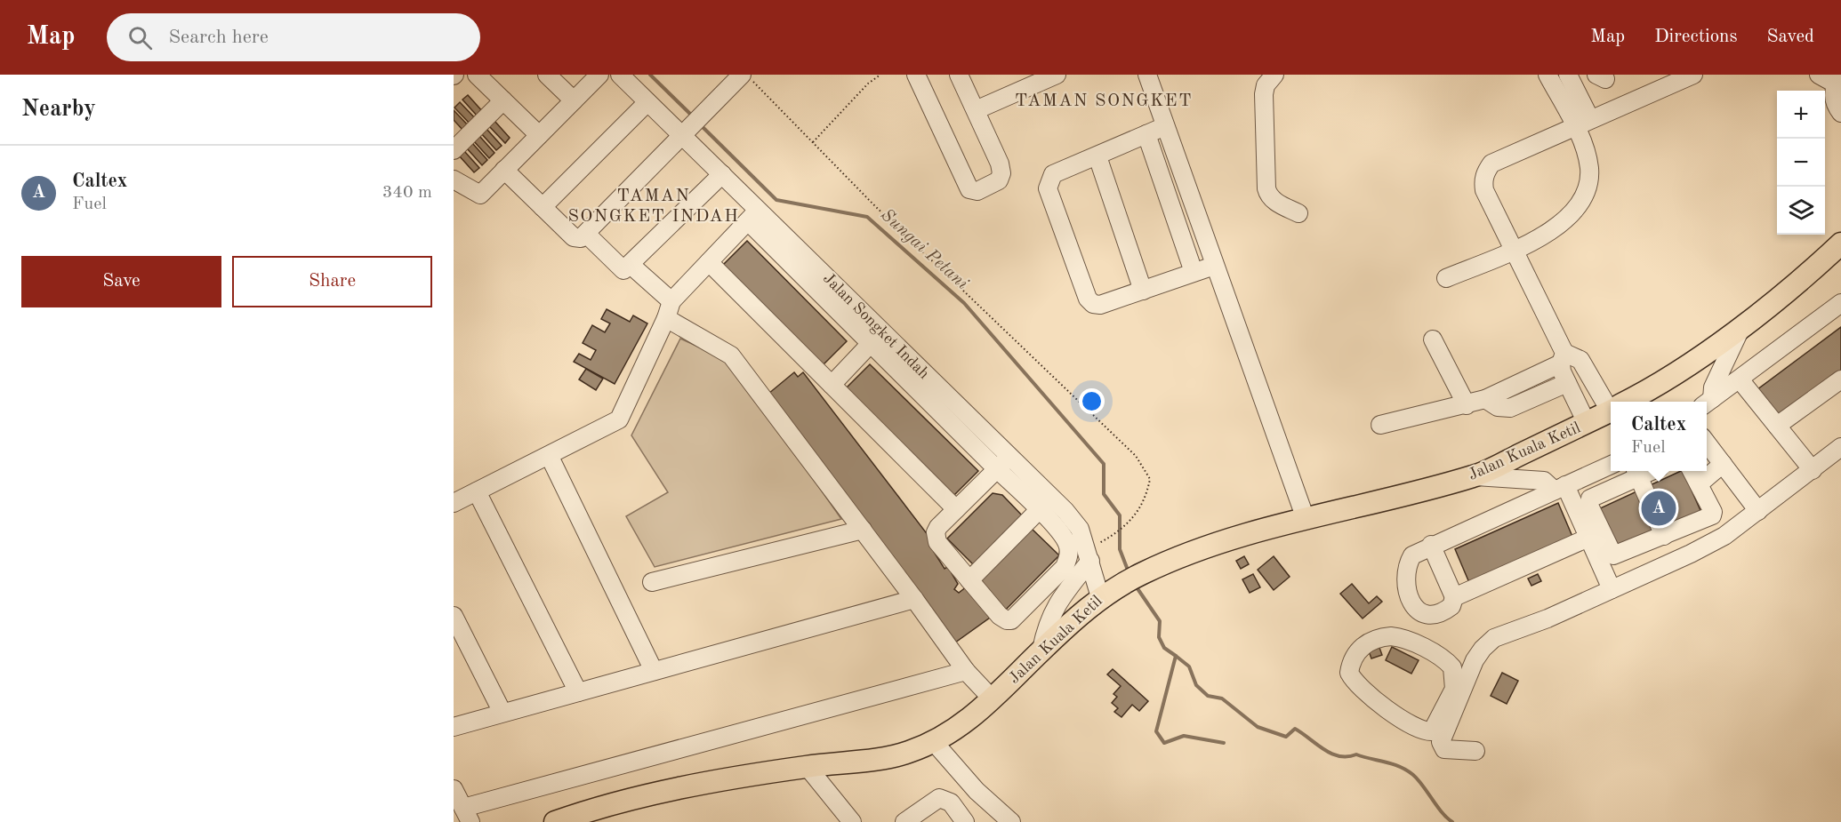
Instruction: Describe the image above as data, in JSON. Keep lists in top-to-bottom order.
{
  "streets": {
    "main road": ["Jalan Kuala Ketil"]
  },
  "districts": ["TAMAN SONGKET", "TAMAN SONGKET INDAH"],
  "water": ["Sungai Petani"],
  "page": {
    "header": "Map",
    "search": "Search here",
    "nav": ["Map", "Directions", "Saved"],
    "heading": "Nearby",
    "map_buttons": ["+", "−"],
    "list": [
      {
        "mark": "A",
        "name": "Caltex",
        "note": "Fuel",
        "value": "340 m"
      }
    ],
    "buttons": ["Save", "Share"],
    "popup": ["Caltex", "Fuel"],
    "pins": "A"
  }
}
